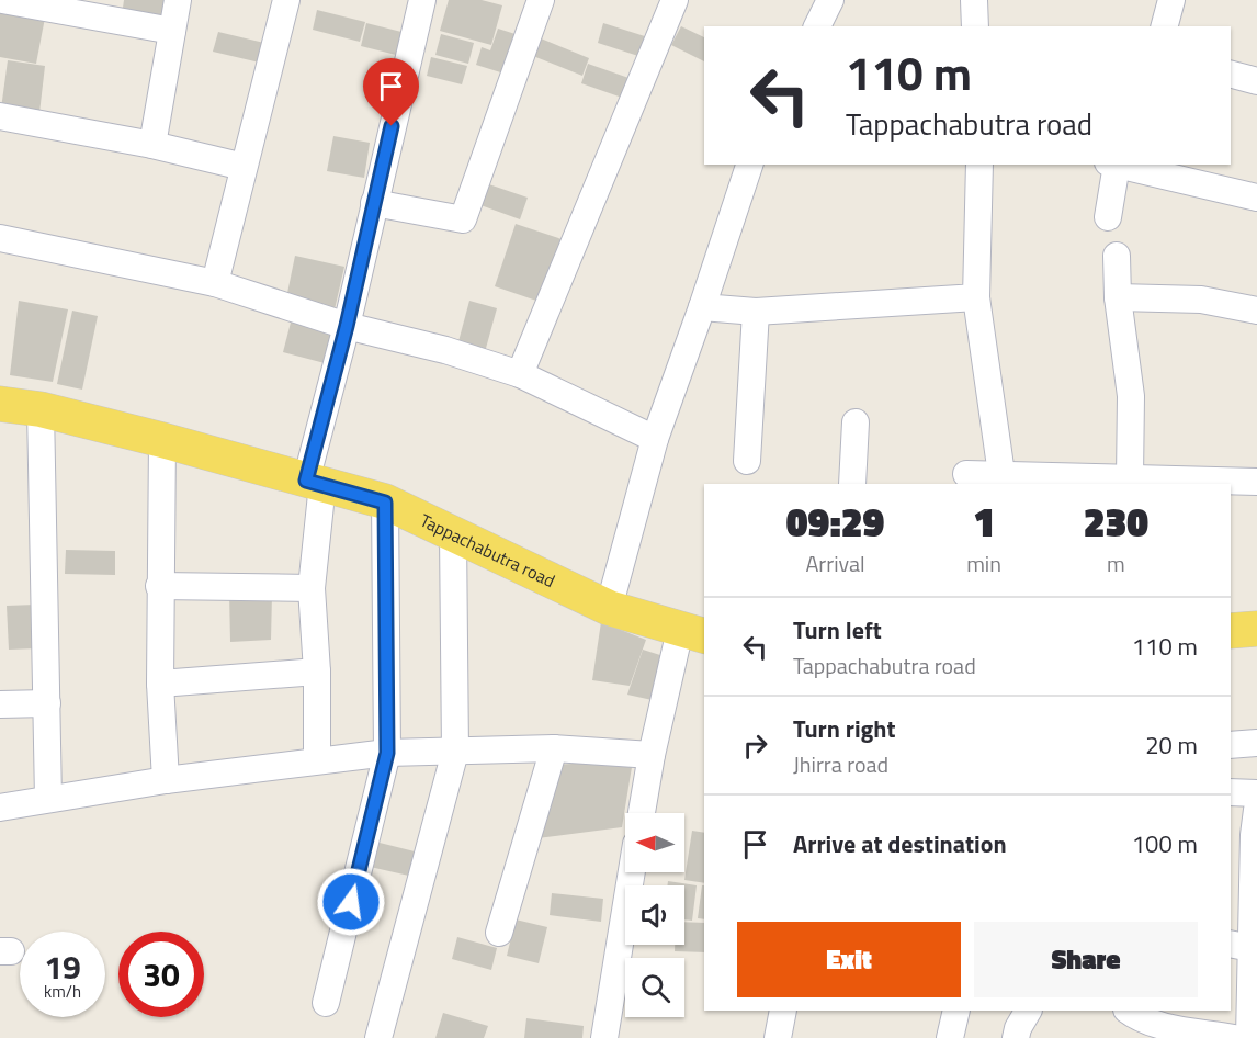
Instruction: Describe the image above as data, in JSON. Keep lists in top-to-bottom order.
{
  "streets": {
    "main road": ["Tappachabutra road"]
  },
  "north": "left",
  "page": {
    "turn": ["110 m", "Tappachabutra road"],
    "eta": [
      "09:29",
      "Arrival",
      "1",
      "min",
      "230",
      "m"
    ],
    "list": [
      {
        "name": "Turn left",
        "note": "Tappachabutra road",
        "value": "110 m"
      },
      {
        "name": "Turn right",
        "note": "Jhirra road",
        "value": "20 m"
      },
      {
        "name": "Arrive at destination",
        "value": "100 m"
      }
    ],
    "buttons": ["Exit", "Share"],
    "speed": "19 km/h",
    "limit": "30"
  }
}
